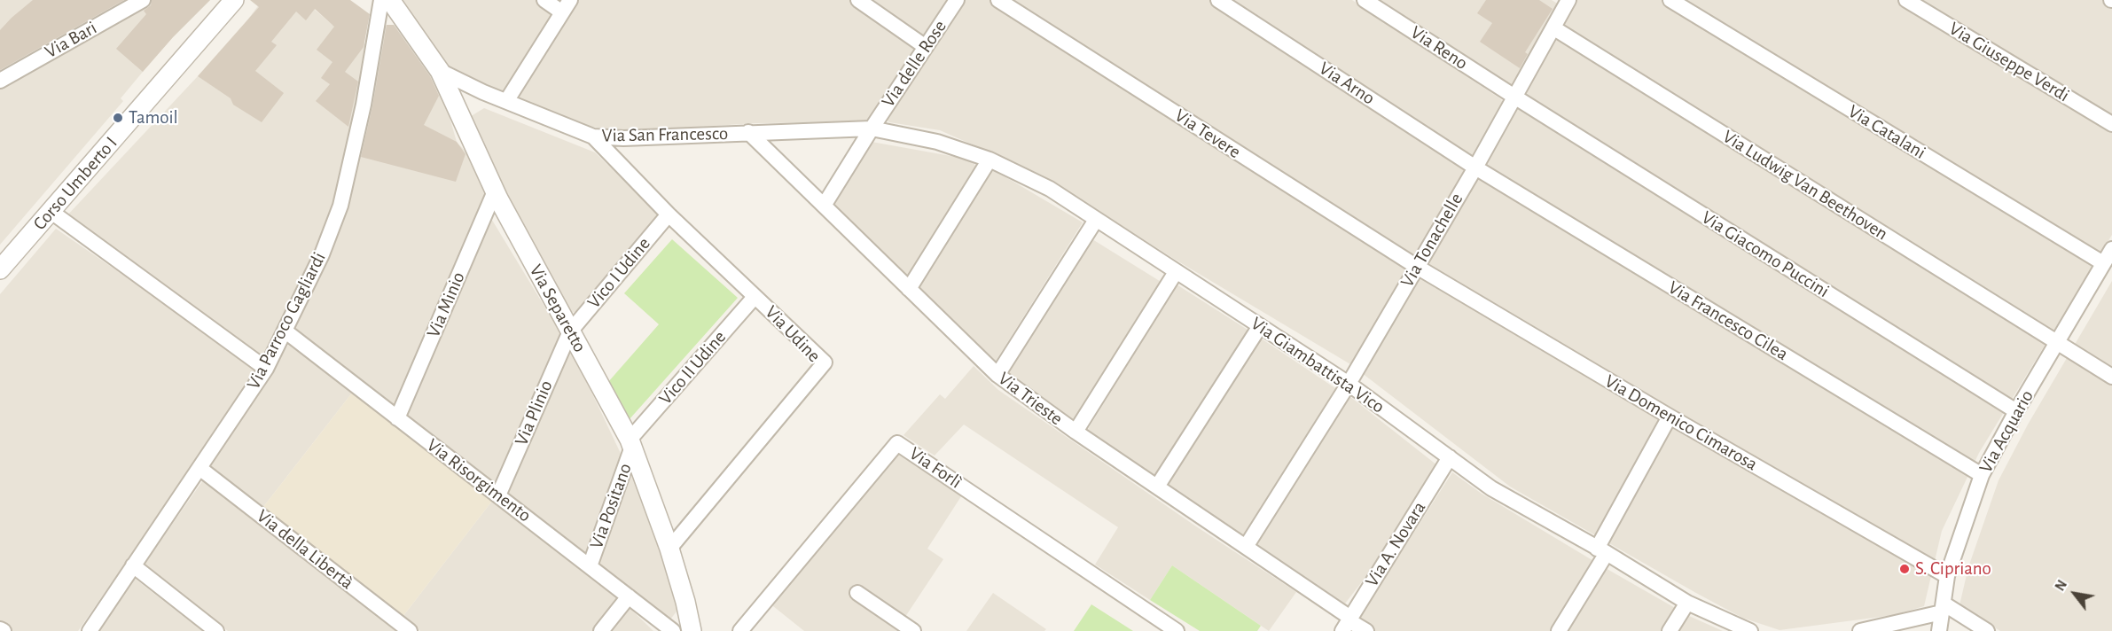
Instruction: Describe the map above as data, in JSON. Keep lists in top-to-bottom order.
{
  "streets": {
    "street": [
      "Via Bari",
      "Via Reno",
      "Via Giuseppe Verdi",
      "Via delle Rose",
      "Via Arno",
      "Via Catalani",
      "Via Tevere",
      "Via San Francesco",
      "Corso Umberto I",
      "Via Ludwig Van Beethoven",
      "Via Tonachelle",
      "Via Giacomo Puccini",
      "Vico I Udine",
      "Via Minio",
      "Via Separetto",
      "Via Parroco Gagliardi",
      "Via Francesco Cilea",
      "Via Udine",
      "Via Giambattista Vico",
      "Vico II Udine",
      "Via Trieste",
      "Via Plinio",
      "Via Domenico Cimarosa",
      "Via Acquario",
      "Via Forlì",
      "Via Risorgimento",
      "Via Positano",
      "Via A. Novara",
      "Via della Libertà"
    ]
  },
  "crossings": [
    ["Via Reno", "Via Tonachelle"],
    ["Via Reno", "Via Giacomo Puccini"],
    ["Via delle Rose", "Via San Francesco"],
    ["Via delle Rose", "Via Giambattista Vico"],
    ["Via delle Rose", "Via Trieste"],
    ["Via Arno", "Via Tonachelle"],
    ["Via Arno", "Via Francesco Cilea"],
    ["Via Catalani", "Via Acquario"],
    ["Via Tevere", "Via Tonachelle"],
    ["Via Tevere", "Via Domenico Cimarosa"],
    ["Via San Francesco", "Via Separetto"],
    ["Via San Francesco", "Via Udine"],
    ["Via San Francesco", "Via Giambattista Vico"],
    ["Via San Francesco", "Via Trieste"],
    ["Via Ludwig Van Beethoven", "Via Tonachelle"],
    ["Via Ludwig Van Beethoven", "Via Acquario"],
    ["Via Tonachelle", "Via Giacomo Puccini"],
    ["Via Tonachelle", "Via Francesco Cilea"],
    ["Via Tonachelle", "Via Giambattista Vico"],
    ["Via Tonachelle", "Via Trieste"],
    ["Via Tonachelle", "Via Domenico Cimarosa"],
    ["Via Giacomo Puccini", "Via Acquario"],
    ["Vico I Udine", "Via Separetto"],
    ["Vico I Udine", "Via Udine"],
    ["Vico I Udine", "Via Plinio"],
    ["Via Minio", "Via Separetto"],
    ["Via Minio", "Via Risorgimento"],
    ["Via Separetto", "Via Udine"],
    ["Via Separetto", "Vico II Udine"],
    ["Via Separetto", "Via Plinio"],
    ["Via Separetto", "Via Positano"],
    ["Via Parroco Gagliardi", "Via Risorgimento"],
    ["Via Parroco Gagliardi", "Via della Libertà"],
    ["Via Francesco Cilea", "Via Acquario"],
    ["Via Udine", "Vico II Udine"],
    ["Via Giambattista Vico", "Via A. Novara"],
    ["Vico II Udine", "Via Positano"],
    ["Via Trieste", "Via A. Novara"],
    ["Via Plinio", "Via Risorgimento"],
    ["Via Domenico Cimarosa", "Via Acquario"],
    ["Via Risorgimento", "Via Positano"]
  ],
  "places": ["Tamoil", "S. Cipriano"],
  "north": "top left"
}
